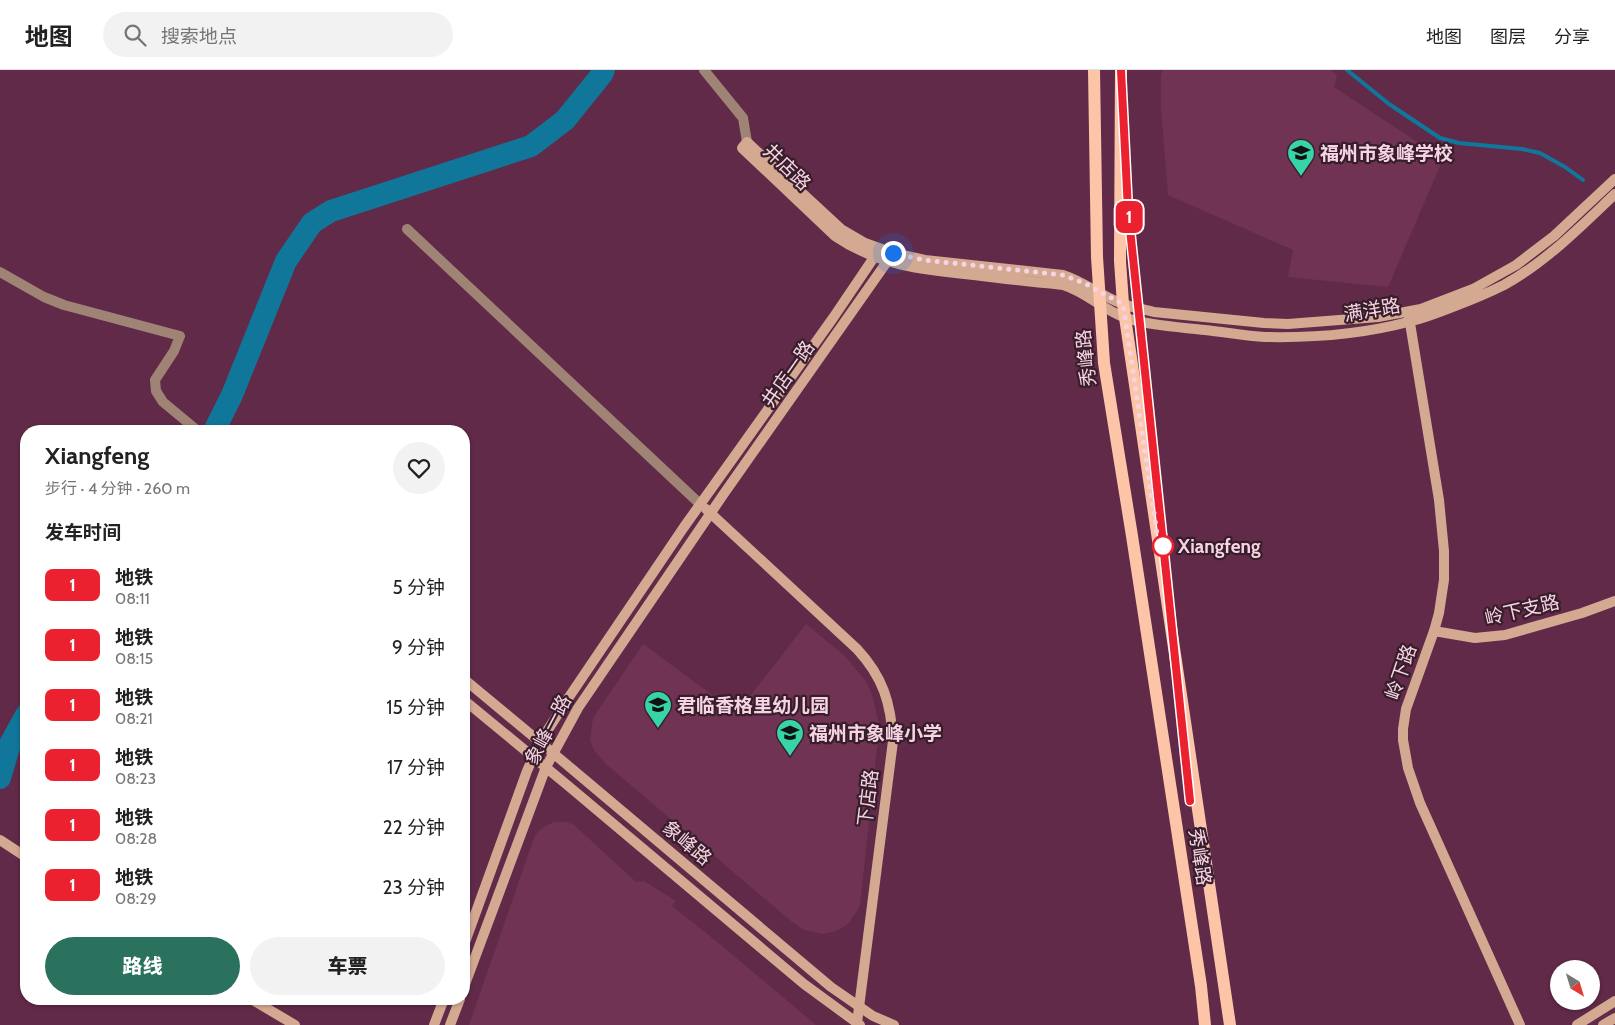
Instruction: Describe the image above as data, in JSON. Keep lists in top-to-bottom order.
{
  "streets": {
    "main road": ["秀峰路"],
    "street": [
      "井店路",
      "满洋路",
      "井店一路",
      "岭下支路",
      "岭下路",
      "象峰一路",
      "下店路",
      "象峰路"
    ]
  },
  "crossings": [
    ["井店路", "满洋路"],
    ["井店路", "秀峰路"],
    ["井店路", "井店一路"],
    ["满洋路", "秀峰路"],
    ["满洋路", "岭下路"],
    ["井店一路", "象峰一路"],
    ["井店一路", "下店路"],
    ["岭下支路", "岭下路"],
    ["象峰一路", "下店路"],
    ["象峰一路", "象峰路"],
    ["下店路", "象峰路"]
  ],
  "places": {
    "school or university": ["福州市象峰学校", "君临香格里幼儿园", "福州市象峰小学"],
    "other": ["Xiangfeng"]
  },
  "lines": ["metro line 1"],
  "north": "bottom right",
  "page": {
    "header": "地图",
    "search": "搜索地点",
    "nav": ["地图", "图层", "分享"],
    "on_map": "1",
    "heading": [
      ["Xiangfeng", "步行 · 4 分钟 · 260 m"],
      "发车时间"
    ],
    "list": [
      {
        "mark": "1",
        "name": "地铁",
        "note": "08:11",
        "value": "5 分钟"
      },
      {
        "mark": "1",
        "name": "地铁",
        "note": "08:15",
        "value": "9 分钟"
      },
      {
        "mark": "1",
        "name": "地铁",
        "note": "08:21",
        "value": "15 分钟"
      },
      {
        "mark": "1",
        "name": "地铁",
        "note": "08:23",
        "value": "17 分钟"
      },
      {
        "mark": "1",
        "name": "地铁",
        "note": "08:28",
        "value": "22 分钟"
      },
      {
        "mark": "1",
        "name": "地铁",
        "note": "08:29",
        "value": "23 分钟"
      }
    ],
    "buttons": ["路线", "车票"]
  }
}
